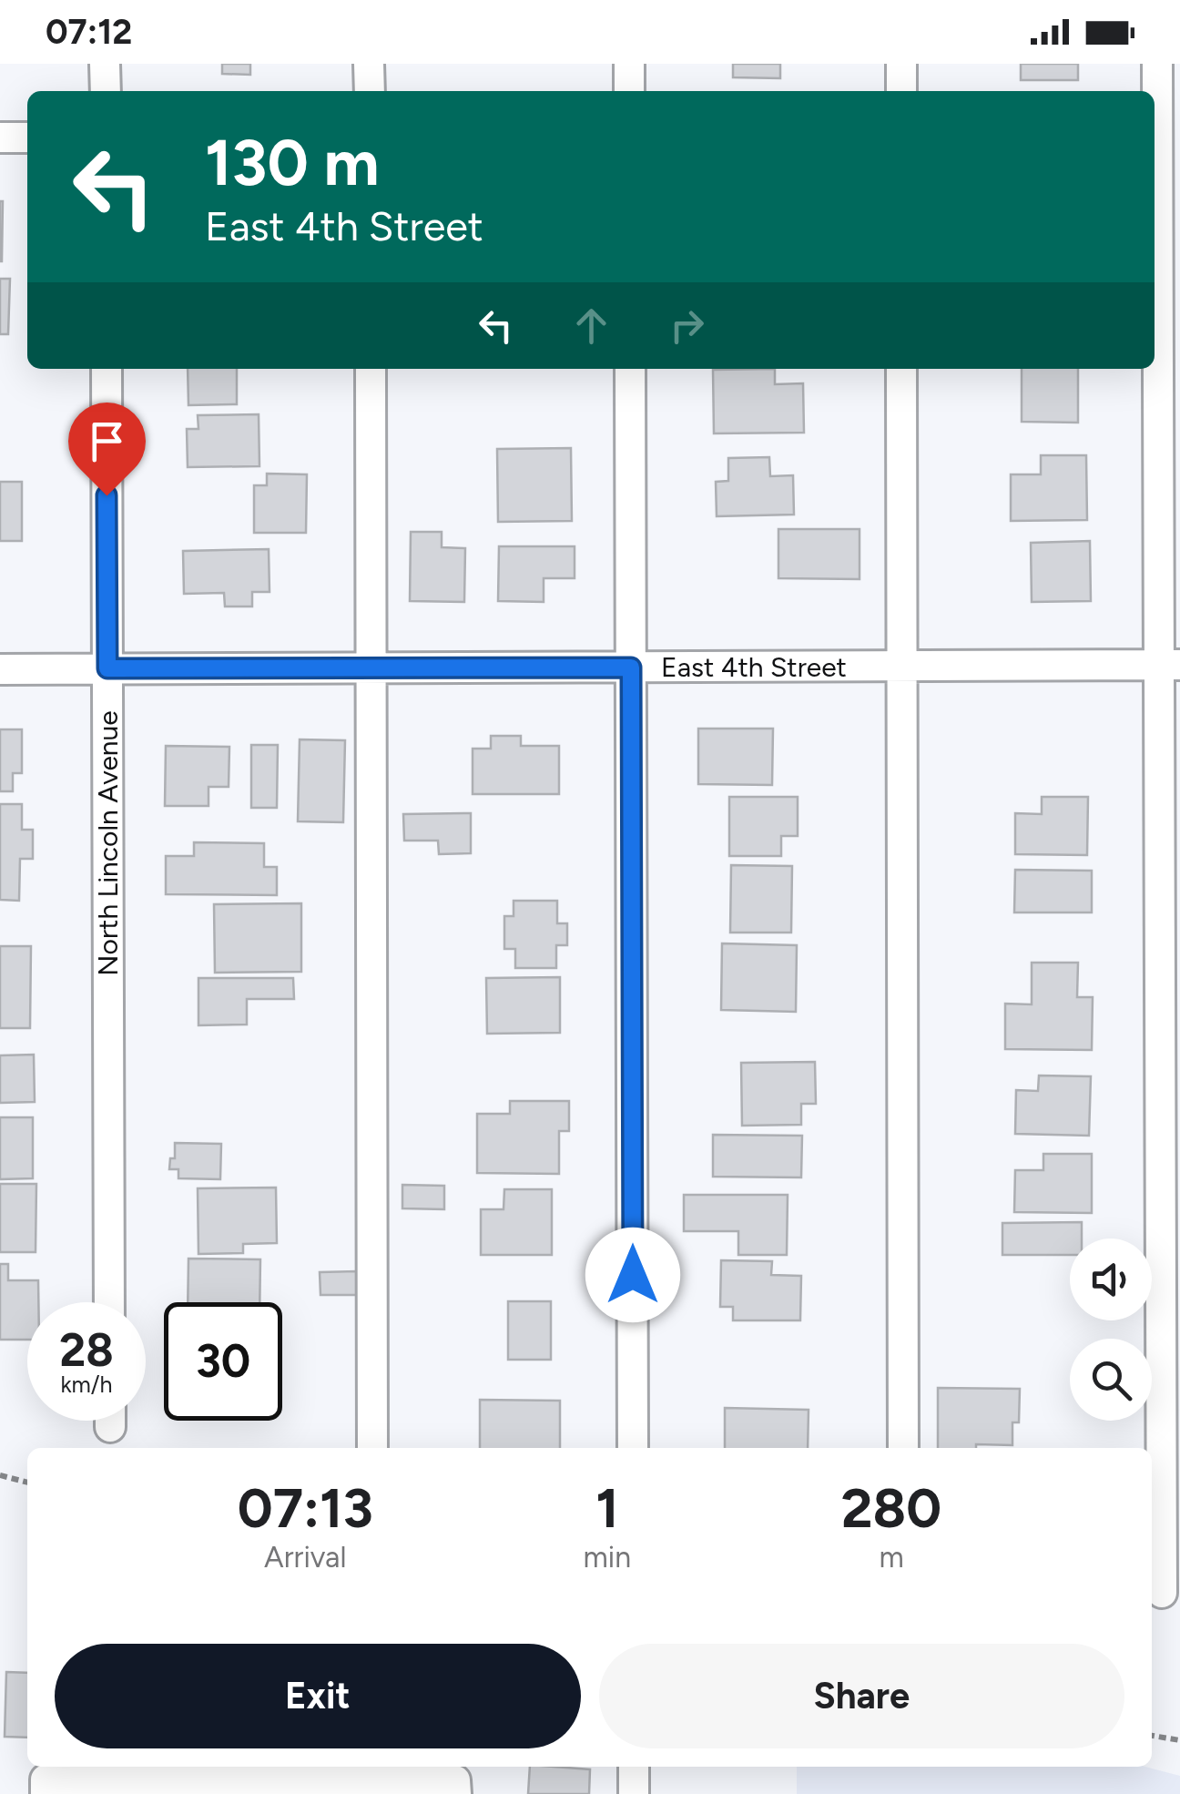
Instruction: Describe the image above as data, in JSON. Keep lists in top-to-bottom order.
{
  "streets": {
    "street": ["East 4th Street", "North Lincoln Avenue"]
  },
  "crossings": [
    ["East 4th Street", "North Lincoln Avenue"]
  ],
  "page": {
    "status": "07:12",
    "turn": ["130 m", "East 4th Street"],
    "speed": "28 km/h",
    "limit": "30",
    "eta": [
      "07:13",
      "Arrival",
      "1",
      "min",
      "280",
      "m"
    ],
    "buttons": ["Exit", "Share"]
  }
}
